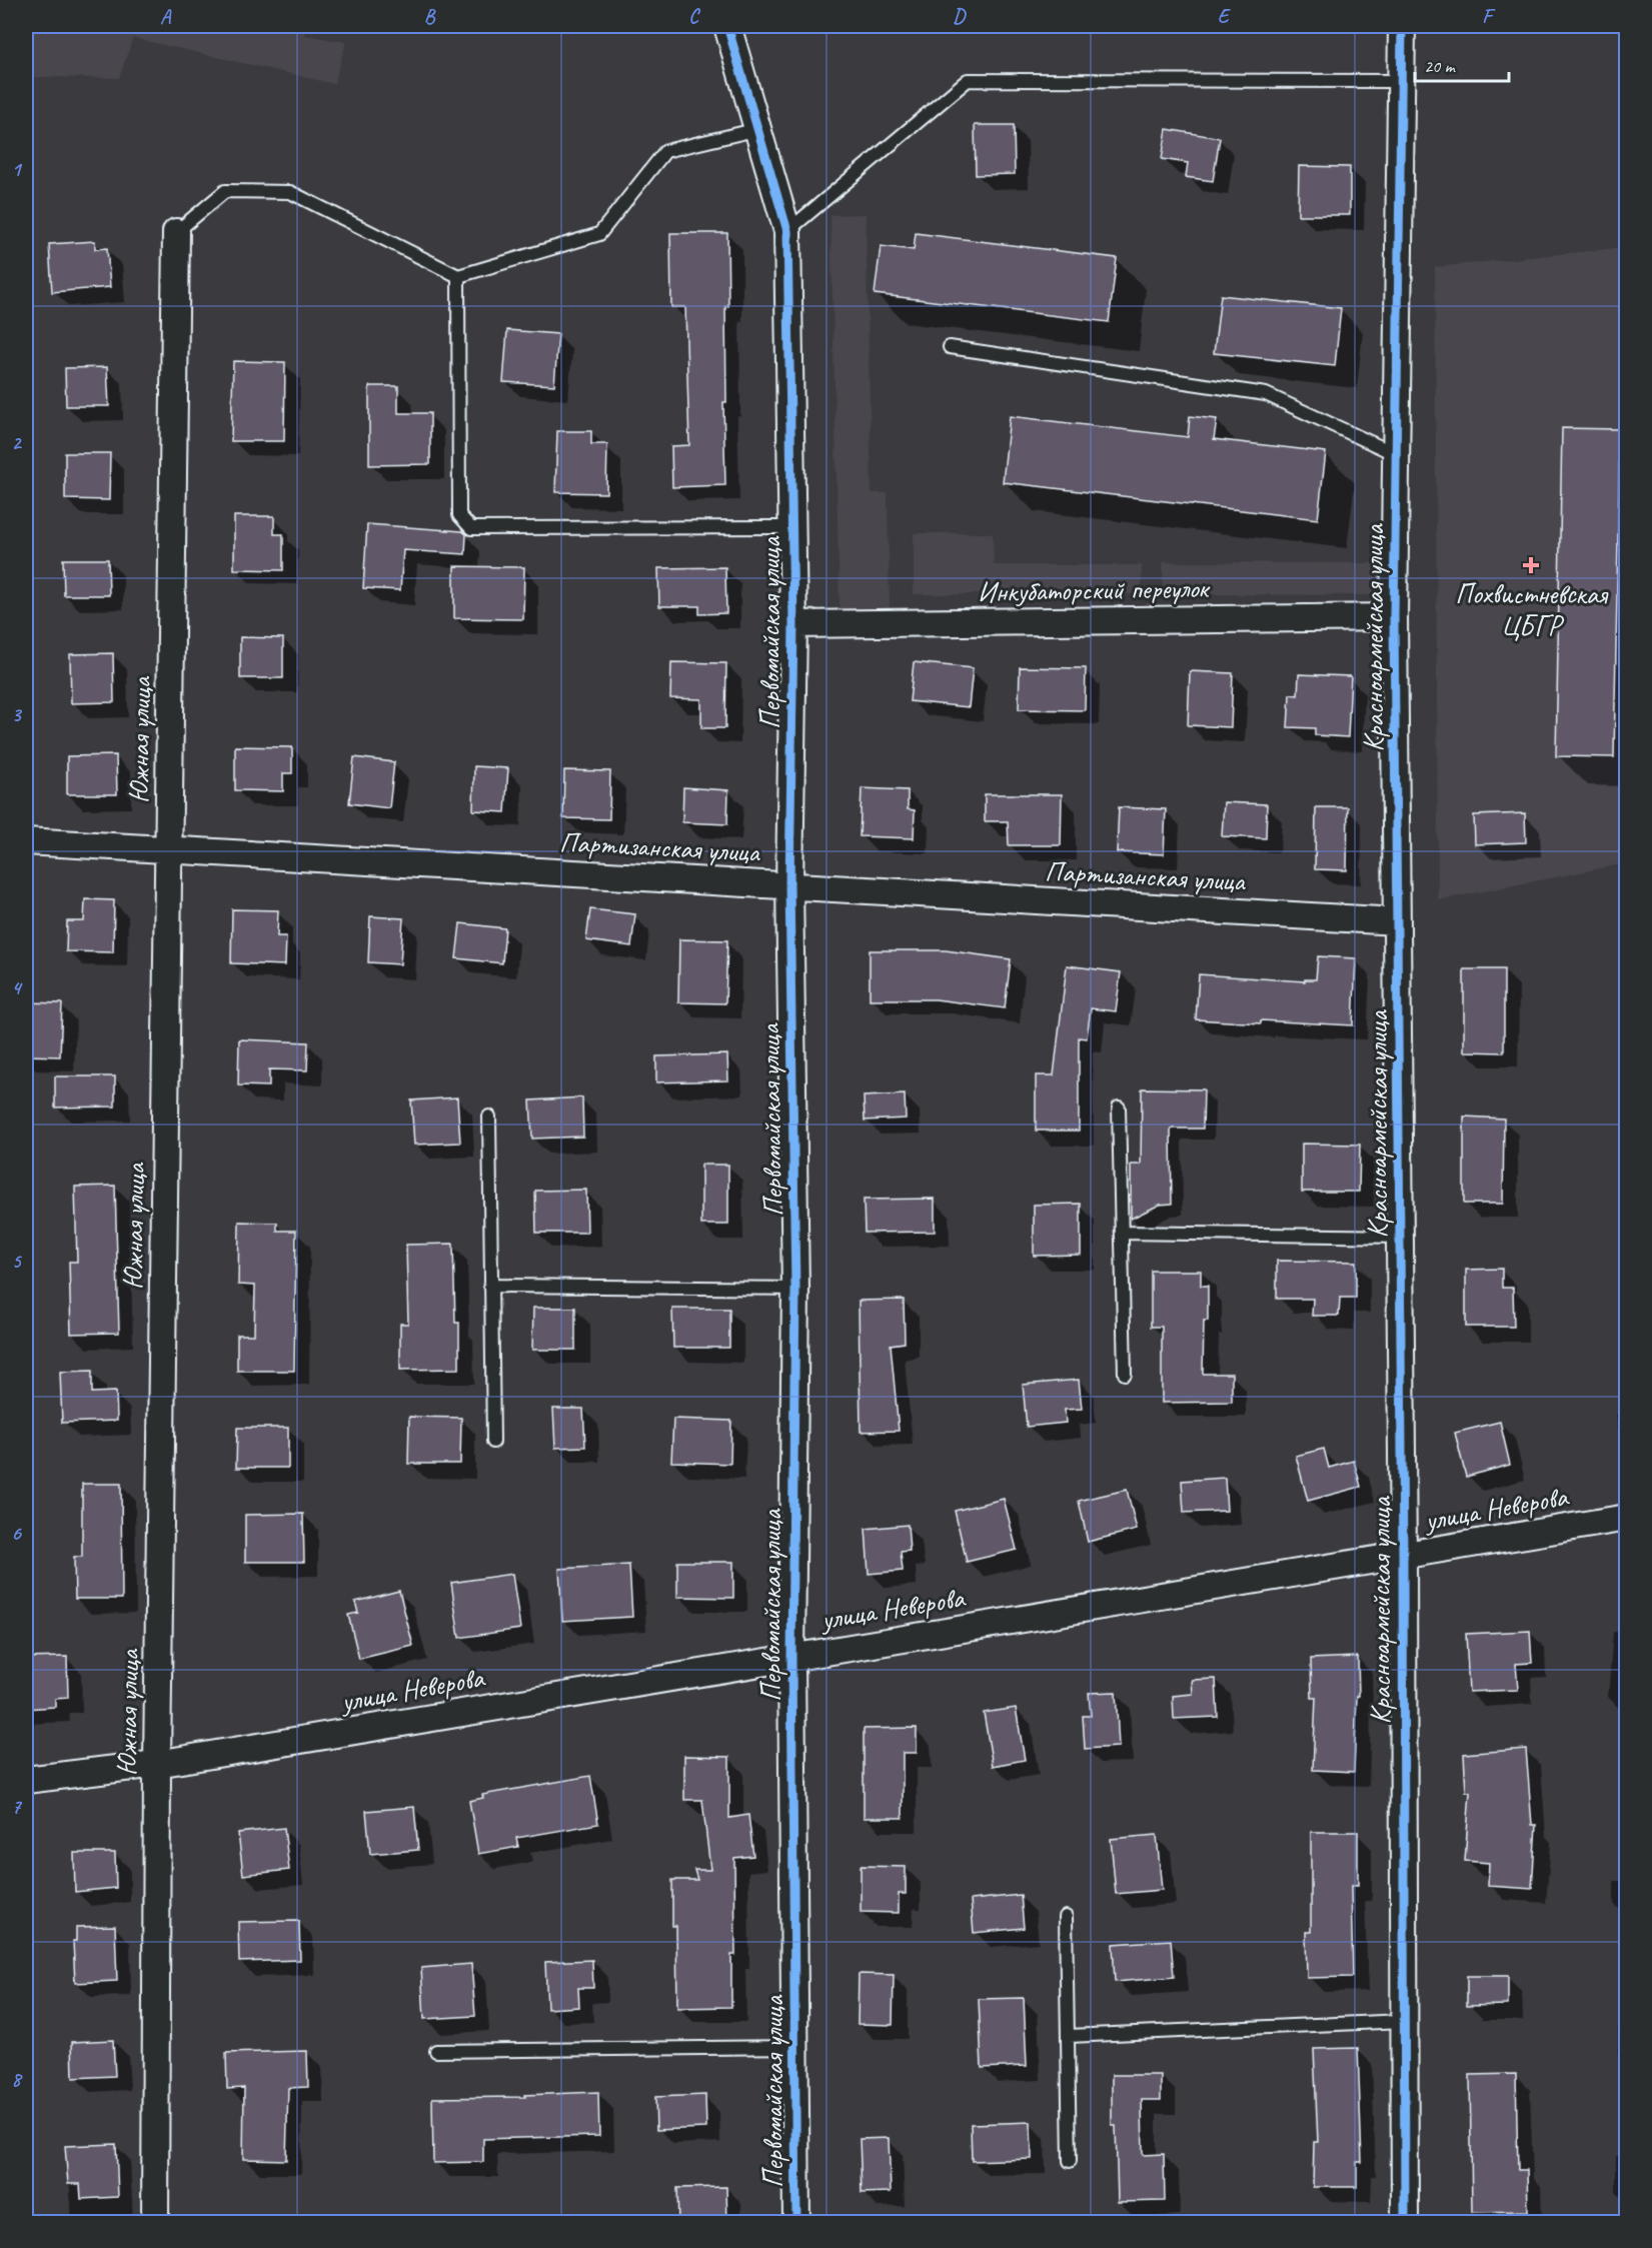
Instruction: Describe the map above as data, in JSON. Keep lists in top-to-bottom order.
{
  "streets": {
    "street": [
      "Инкубаторский переулок",
      "Первомайская улица",
      "Красноармейская улица",
      "Южная улица",
      "Партизанская улица",
      "улица Неверова"
    ]
  },
  "crossings": [
    ["Инкубаторский переулок", "Первомайская улица"],
    ["Инкубаторский переулок", "Красноармейская улица"],
    ["Первомайская улица", "Партизанская улица"],
    ["Первомайская улица", "улица Неверова"],
    ["Красноармейская улица", "Партизанская улица"],
    ["Красноармейская улица", "улица Неверова"],
    ["Южная улица", "Партизанская улица"],
    ["Южная улица", "улица Неверова"]
  ],
  "places": {
    "health": ["Похвистневская ЦБГР"]
  },
  "scale_bar": "20 m",
  "grid": {
    "columns": [
      "A",
      "B",
      "C",
      "D",
      "E",
      "F"
    ],
    "rows": [
      "1",
      "2",
      "3",
      "4",
      "5",
      "6",
      "7",
      "8"
    ]
  }
}
